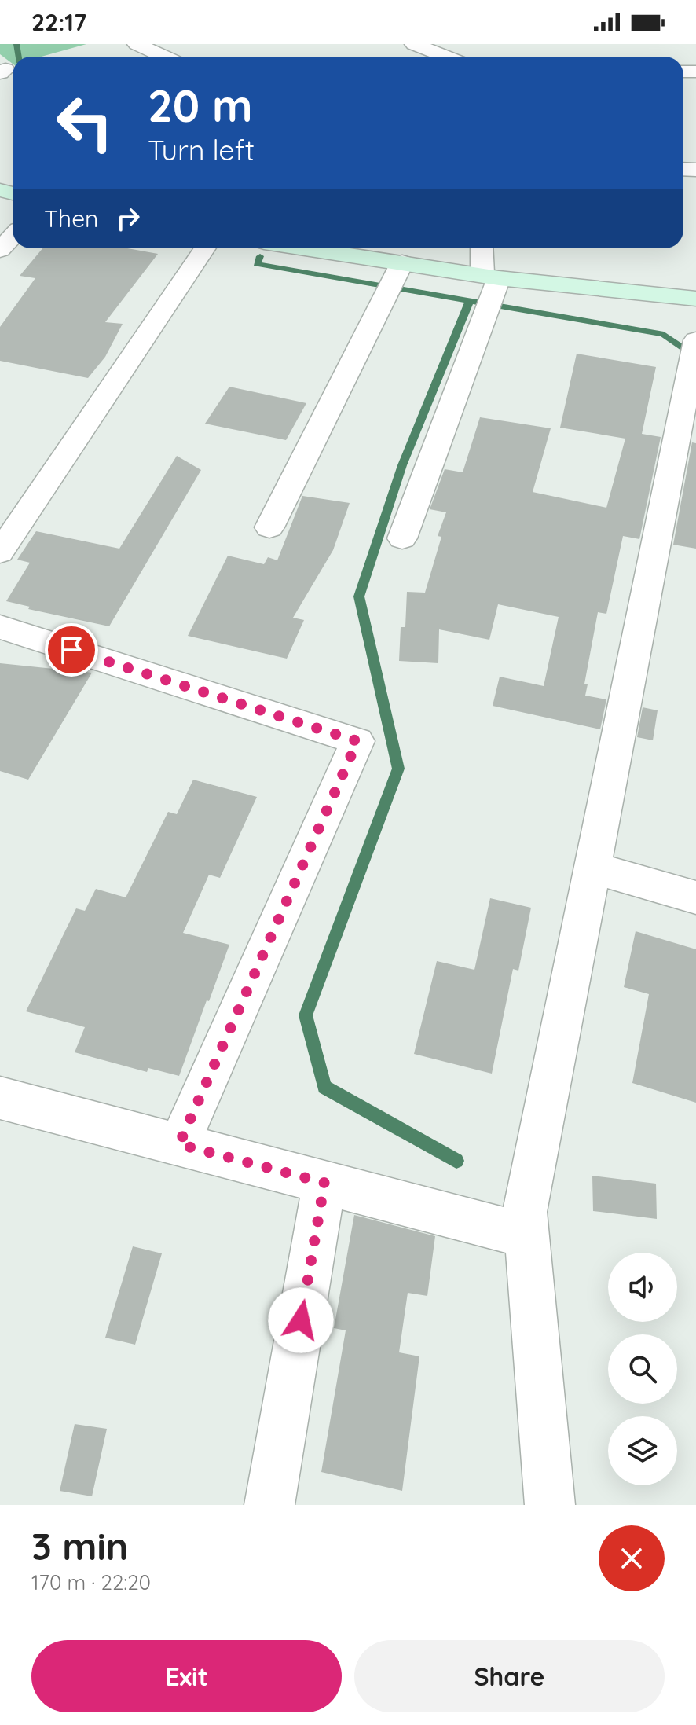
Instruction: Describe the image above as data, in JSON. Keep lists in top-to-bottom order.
{
  "page": {
    "status": "22:17",
    "turn": ["20 m", "Turn left"],
    "then": "Then",
    "heading": ["3 min", "170 m · 22:20"],
    "buttons": ["Exit", "Share"]
  }
}
